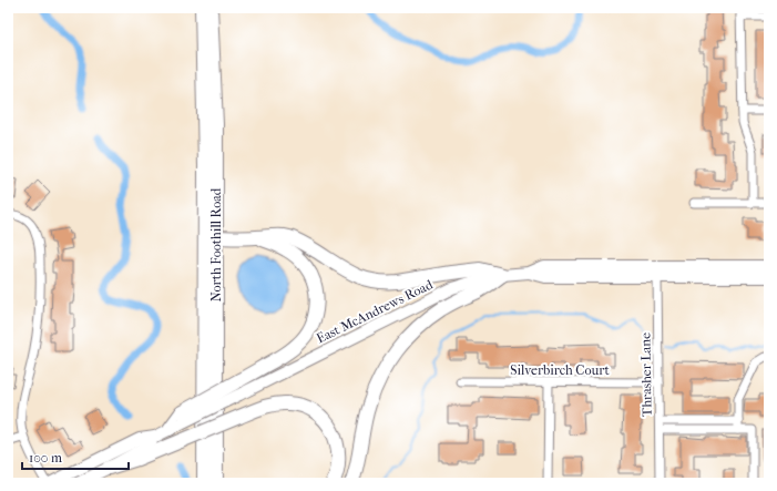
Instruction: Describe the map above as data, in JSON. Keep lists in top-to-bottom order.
{
  "streets": {
    "main road": ["North Foothill Road", "East McAndrews Road"],
    "street": ["Silverbirch Court", "Thrasher Lane"]
  },
  "crossings": [
    ["East McAndrews Road", "Thrasher Lane"],
    ["Silverbirch Court", "Thrasher Lane"]
  ],
  "scale_bar": "100 m"
}
